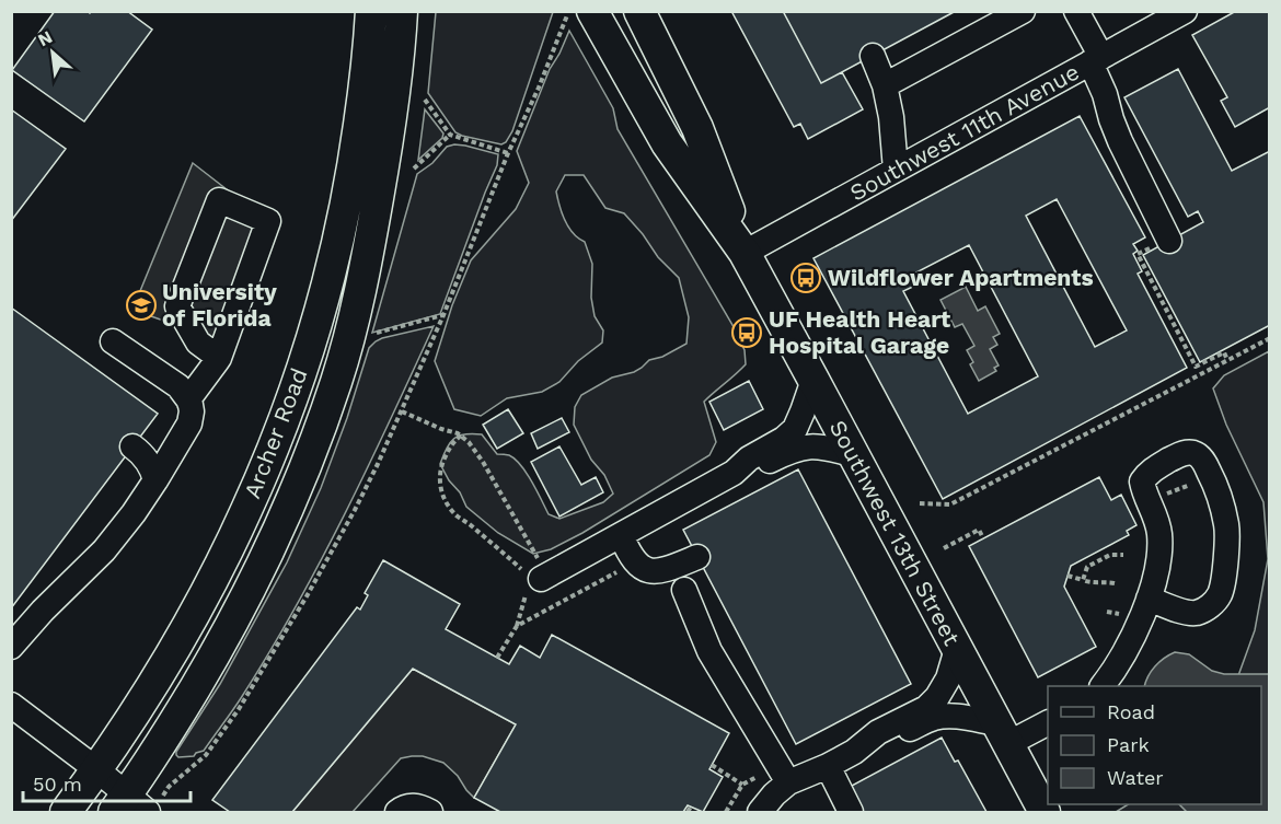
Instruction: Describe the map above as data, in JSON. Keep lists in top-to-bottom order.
{
  "streets": {
    "main road": ["Archer Road", "Southwest 13th Street"],
    "street": ["Southwest 11th Avenue"]
  },
  "crossings": [
    ["Southwest 11th Avenue", "Southwest 13th Street"]
  ],
  "places": {
    "bus stop": ["Wildflower Apartments", "UF Health Heart Hospital Garage"],
    "school or university": ["University of Florida"]
  },
  "legend": ["Road", "Park", "Water"],
  "scale_bar": "50 m",
  "north": "top left"
}
